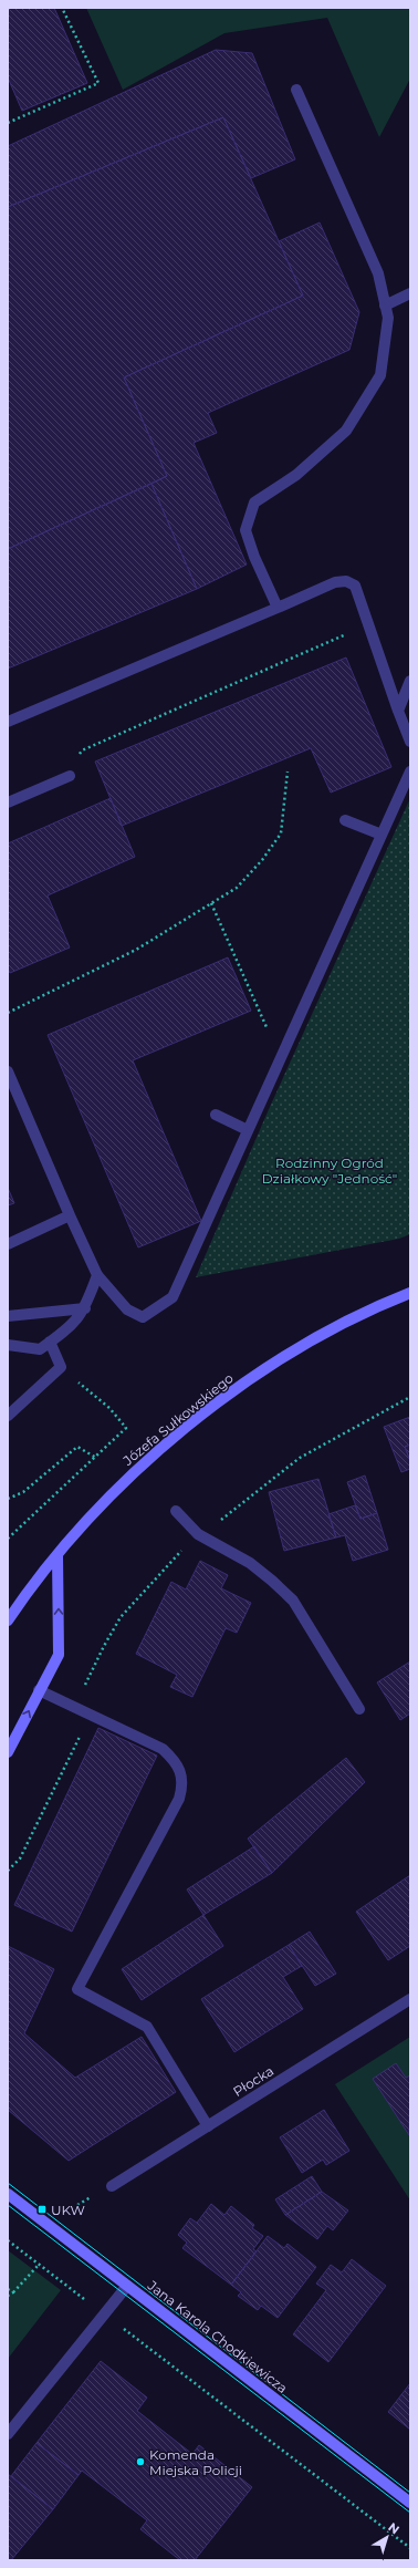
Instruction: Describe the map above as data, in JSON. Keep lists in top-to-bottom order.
{
  "streets": {
    "main road": ["Józefa Sułkowskiego", "Jana Karola Chodkiewicza"],
    "street": ["Płocka"]
  },
  "parks": ["Rodzinny Ogród Działkowy \"Jedność\""],
  "places": {
    "transit": ["UKW"],
    "other": ["Komenda Miejska Policji"]
  },
  "north": "top right"
}
